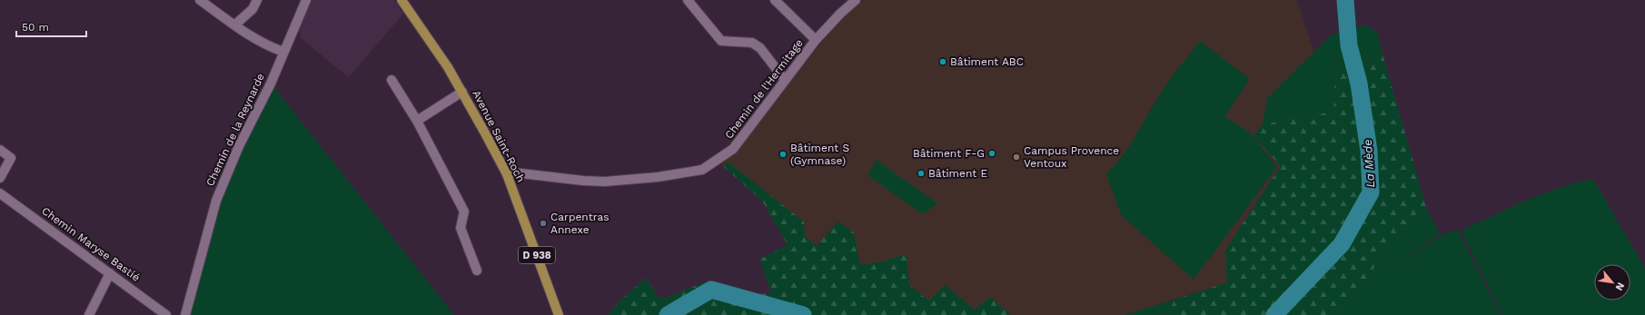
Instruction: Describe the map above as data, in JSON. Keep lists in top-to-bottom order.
{
  "streets": {
    "main road": ["Avenue Saint-Roch", "D 938"],
    "street": ["Chemin de l'Hermitage", "Chemin de la Reynarde", "Chemin Maryse Bastié"]
  },
  "crossings": [
    ["Chemin de l'Hermitage", "Avenue Saint-Roch"]
  ],
  "water": ["La Mède"],
  "places": [
    "Bâtiment ABC",
    "Bâtiment F-G",
    "Bâtiment S (Gymnase)",
    "Campus Provence Ventoux",
    "Bâtiment E",
    "Carpentras Annexe"
  ],
  "scale_bar": "50 m",
  "north": "bottom right"
}
